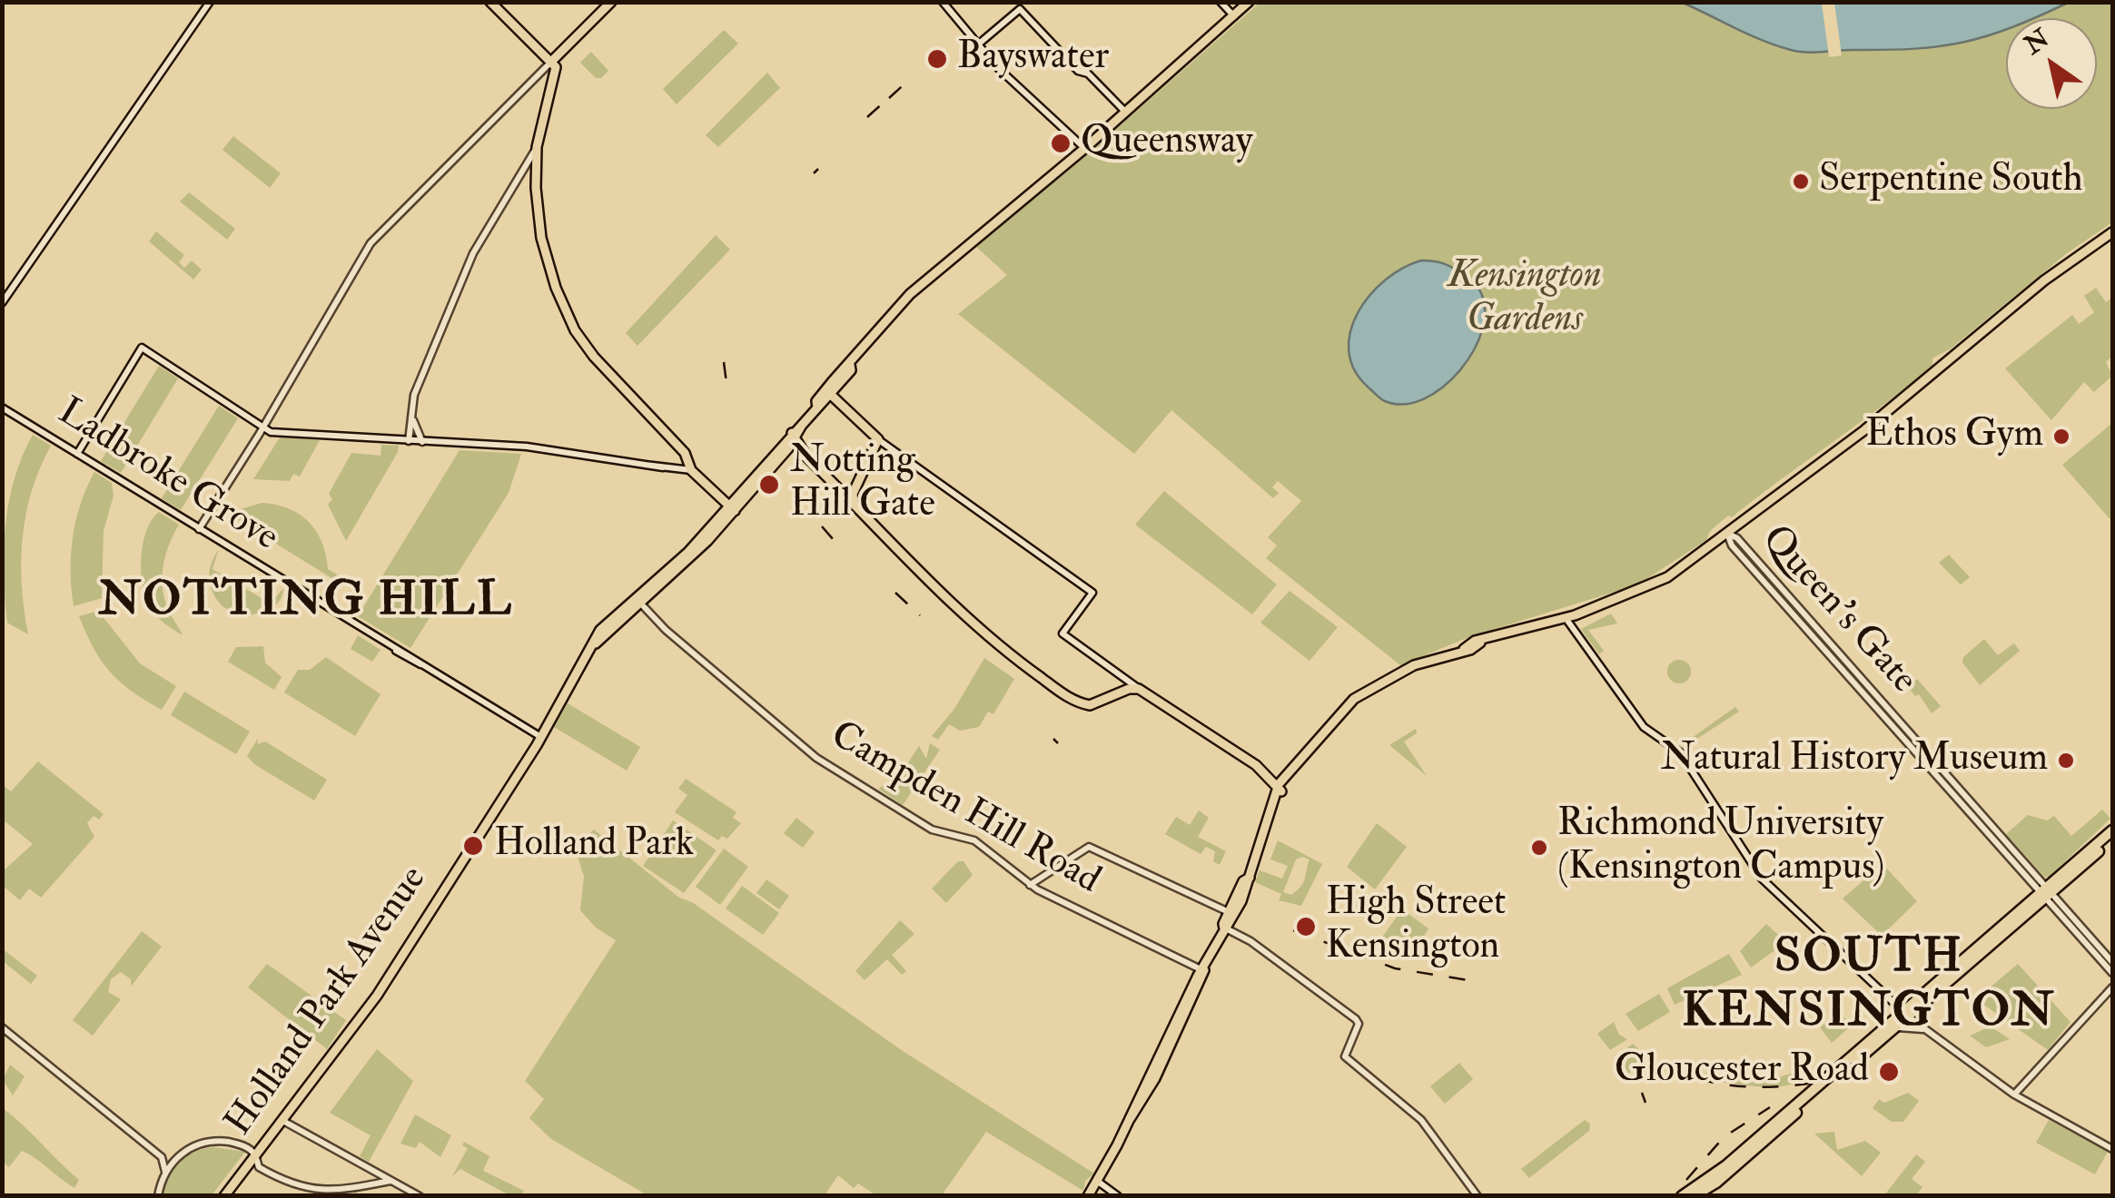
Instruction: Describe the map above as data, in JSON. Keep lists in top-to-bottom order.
{
  "streets": {
    "main road": ["Holland Park Avenue"],
    "street": ["Ladbroke Grove", "Queen's Gate", "Campden Hill Road"]
  },
  "crossings": [
    ["Ladbroke Grove", "Holland Park Avenue"],
    ["Campden Hill Road", "Holland Park Avenue"]
  ],
  "districts": ["NOTTING HILL", "SOUTH KENSINGTON"],
  "parks": ["Kensington Gardens"],
  "places": [
    "Bayswater",
    "Queensway",
    "Serpentine South",
    "Ethos Gym",
    "Notting Hill Gate",
    "Natural History Museum",
    "Holland Park",
    "Richmond University (Kensington Campus)",
    "High Street Kensington",
    "Gloucester Road"
  ],
  "north": "top left"
}
